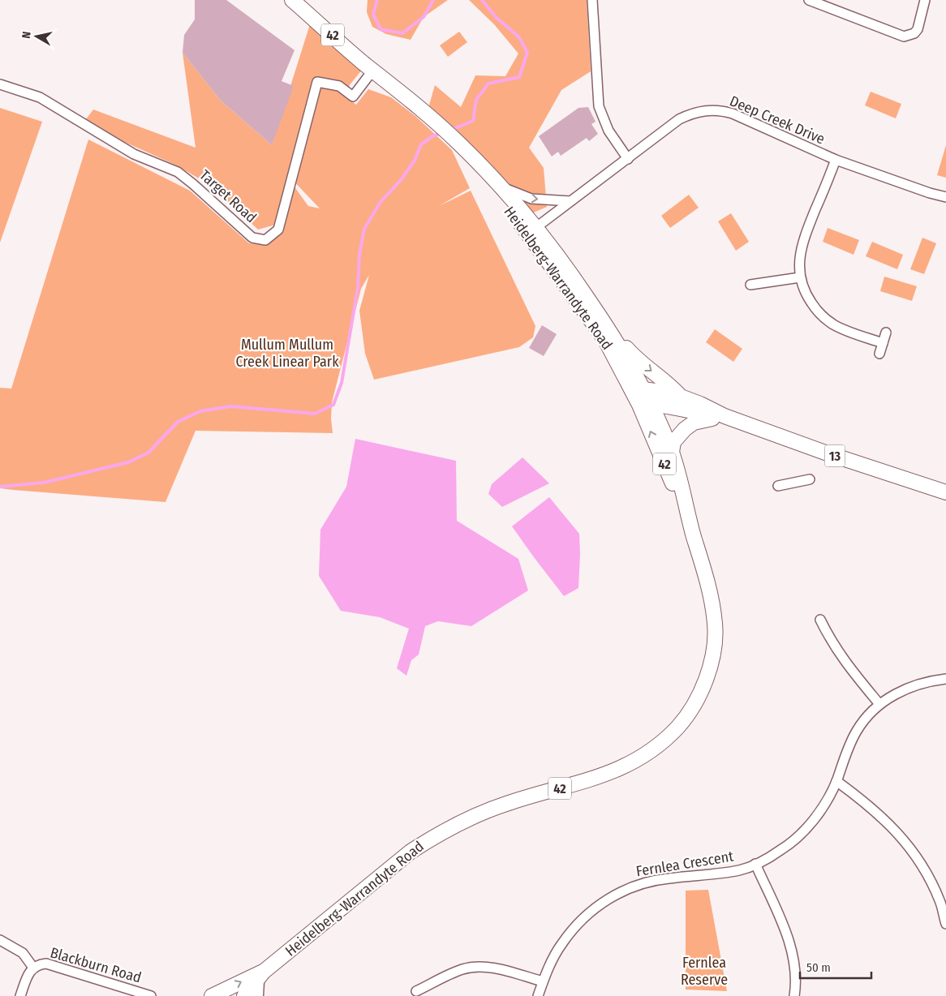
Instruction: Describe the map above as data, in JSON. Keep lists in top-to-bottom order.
{
  "streets": {
    "main road": ["42", "Heidelberg-Warrandyte Road", "13"],
    "street": [
      "Deep Creek Drive",
      "Target Road",
      "Fernlea Crescent",
      "Blackburn Road"
    ]
  },
  "crossings": [
    ["Deep Creek Drive", "Heidelberg-Warrandyte Road"],
    ["Target Road", "Heidelberg-Warrandyte Road"],
    ["Heidelberg-Warrandyte Road", "13"]
  ],
  "parks": ["Mullum Mullum Creek Linear Park", "Fernlea Reserve"],
  "scale_bar": "50 m",
  "north": "left"
}
